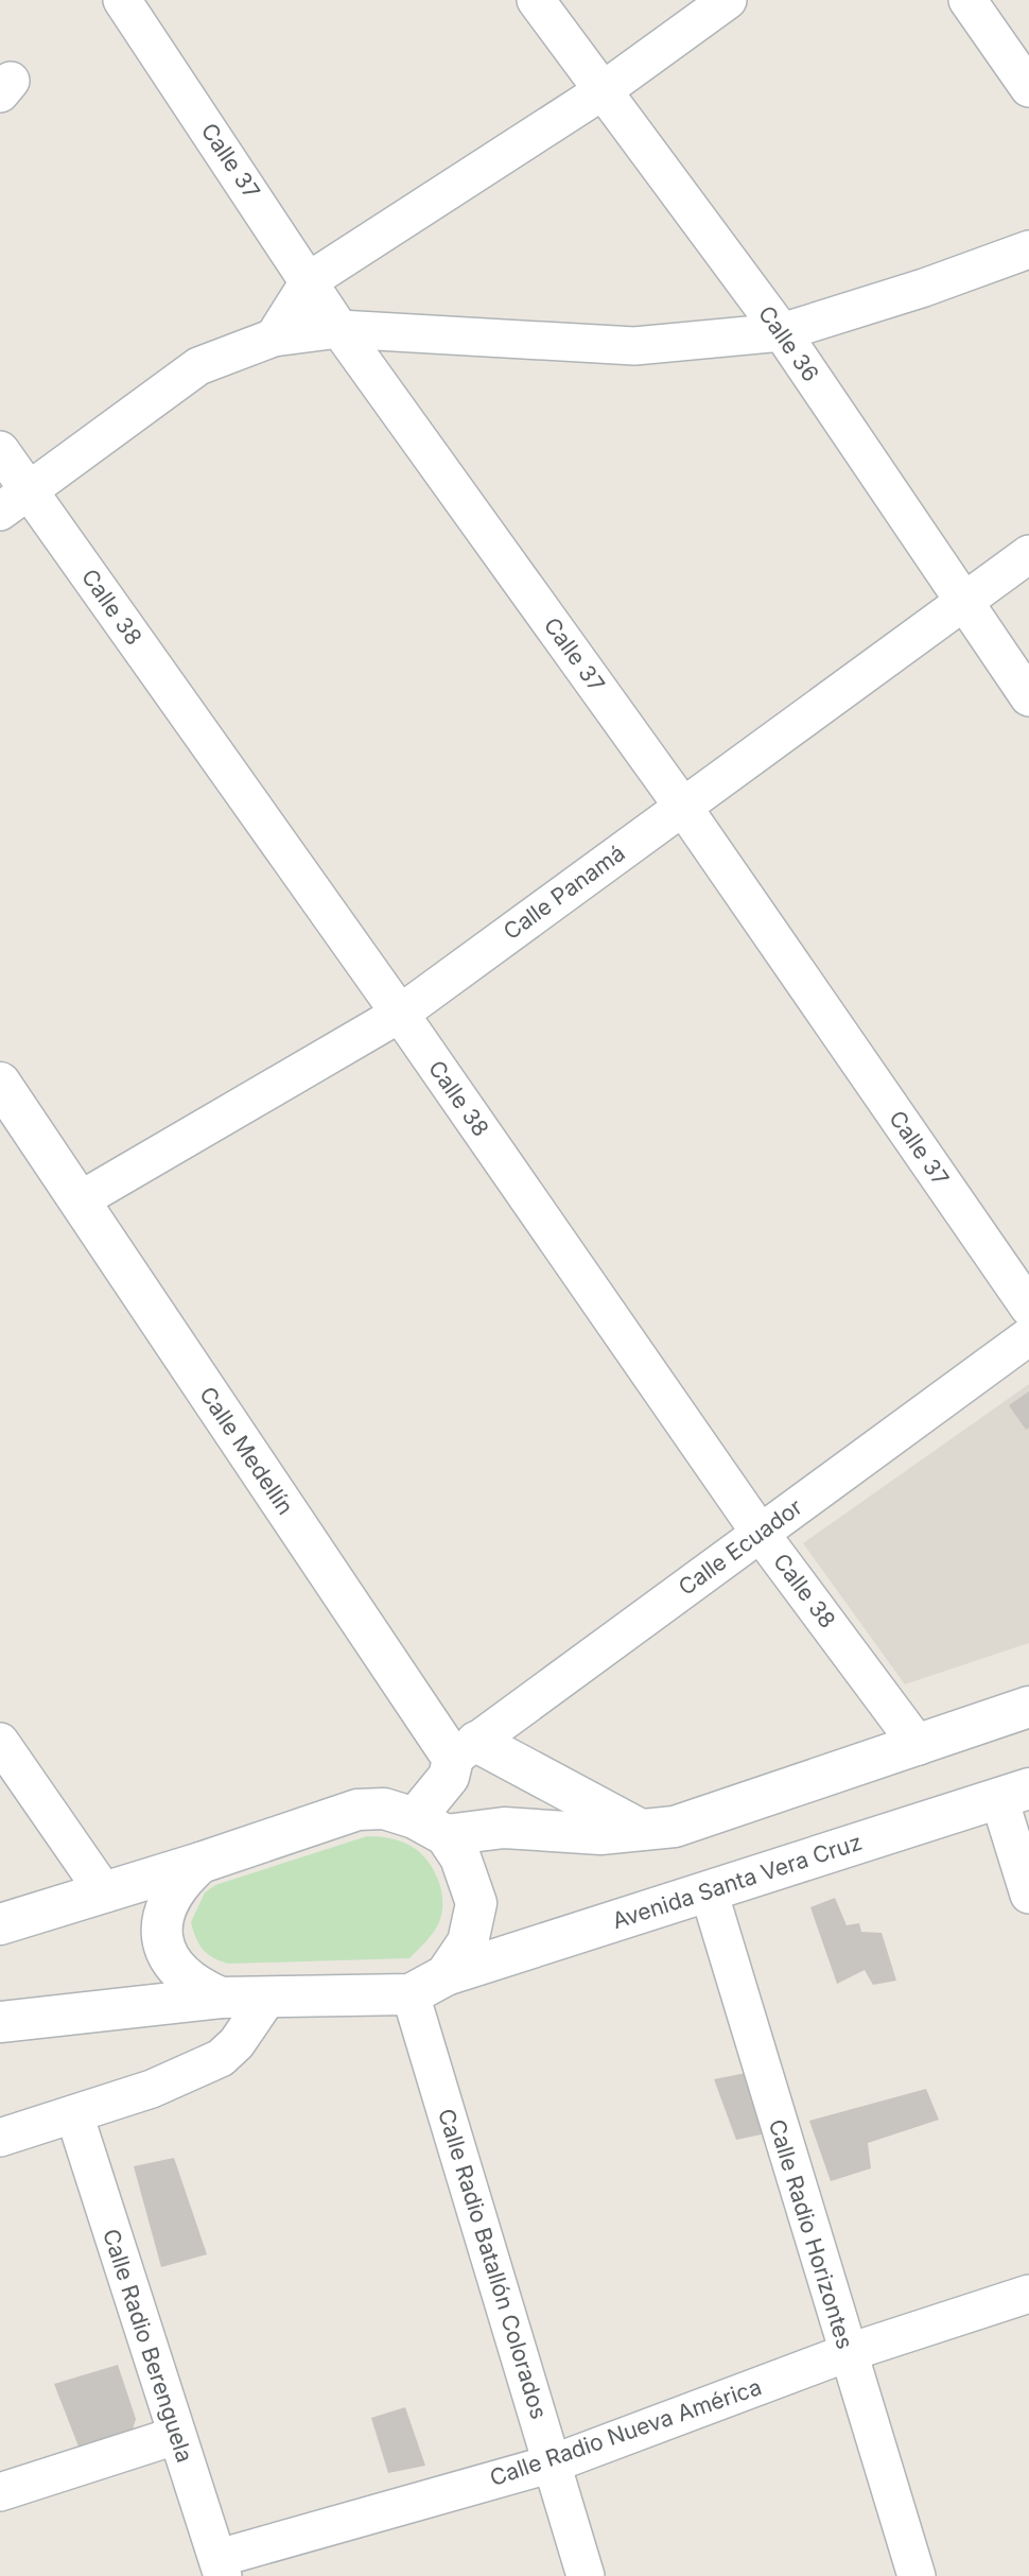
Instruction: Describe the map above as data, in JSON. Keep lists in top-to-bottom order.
{
  "streets": {
    "street": [
      "Calle 37",
      "Calle 36",
      "Calle 38",
      "Calle Panamá",
      "Calle Medellín",
      "Calle Ecuador",
      "Avenida Santa Vera Cruz",
      "Calle Radio Horizontes",
      "Calle Radio Batallón Colorados",
      "Calle Radio Berenguela",
      "Calle Radio Nueva América"
    ]
  },
  "crossings": [
    ["Calle 37", "Calle Panamá"],
    ["Calle 36", "Calle Panamá"],
    ["Calle 38", "Calle Panamá"],
    ["Calle 38", "Calle Ecuador"],
    ["Calle Panamá", "Calle Medellín"],
    ["Calle Medellín", "Calle Ecuador"],
    ["Avenida Santa Vera Cruz", "Calle Radio Horizontes"],
    ["Avenida Santa Vera Cruz", "Calle Radio Batallón Colorados"],
    ["Calle Radio Horizontes", "Calle Radio Nueva América"],
    ["Calle Radio Batallón Colorados", "Calle Radio Nueva América"],
    ["Calle Radio Berenguela", "Calle Radio Nueva América"]
  ]
}
